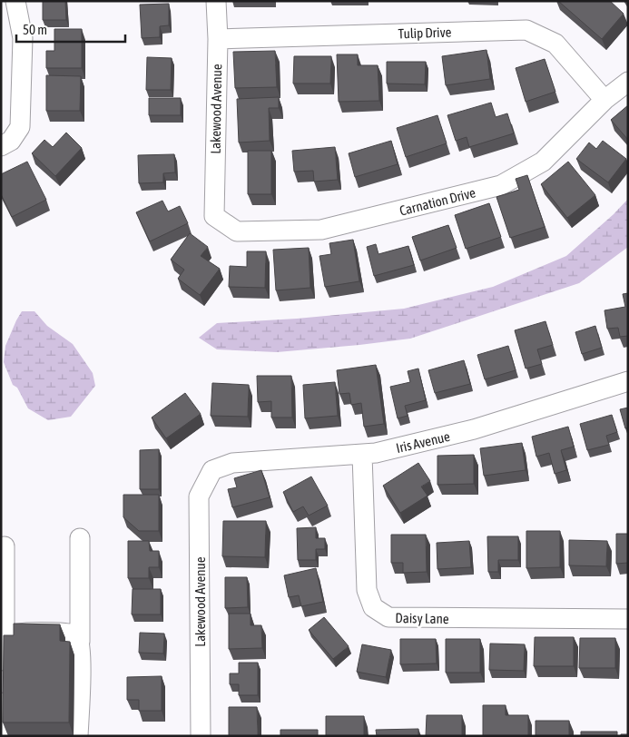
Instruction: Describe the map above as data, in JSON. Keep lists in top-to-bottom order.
{
  "streets": {
    "street": [
      "Tulip Drive",
      "Lakewood Avenue",
      "Carnation Drive",
      "Iris Avenue",
      "Daisy Lane"
    ]
  },
  "crossings": [
    ["Tulip Drive", "Lakewood Avenue"],
    ["Tulip Drive", "Carnation Drive"],
    ["Lakewood Avenue", "Carnation Drive"],
    ["Lakewood Avenue", "Iris Avenue"],
    ["Iris Avenue", "Daisy Lane"]
  ],
  "scale_bar": "50 m"
}
